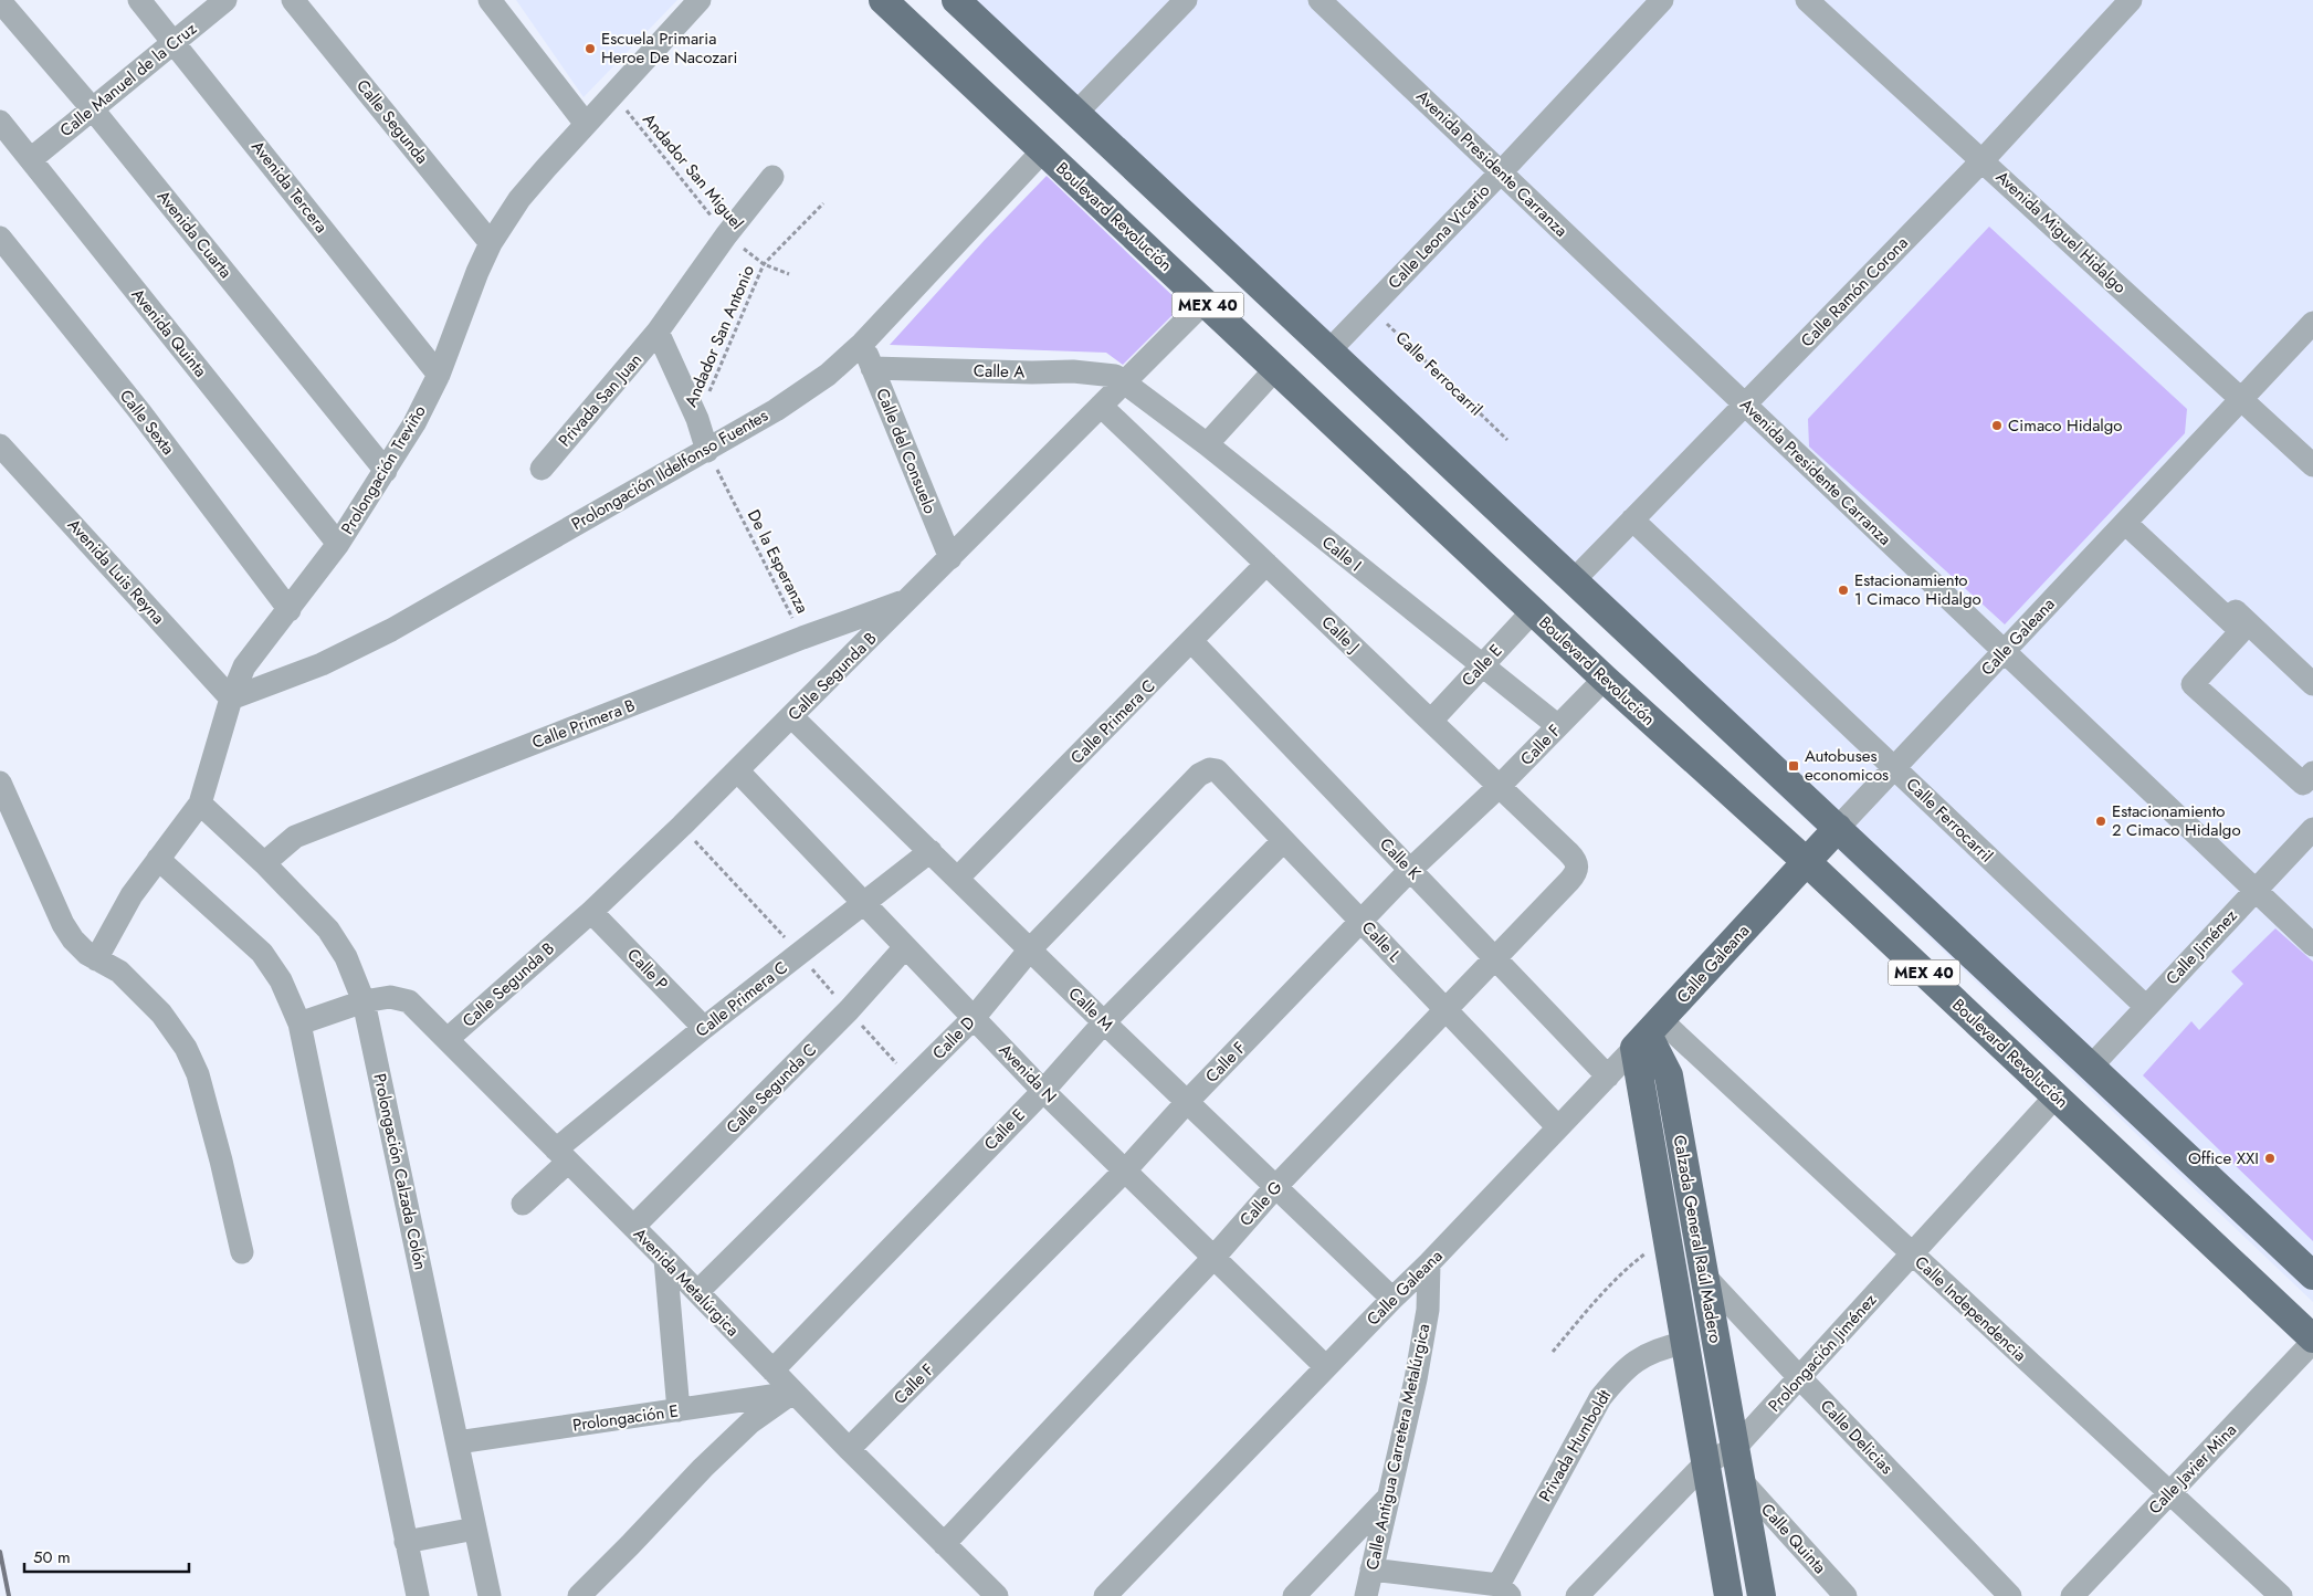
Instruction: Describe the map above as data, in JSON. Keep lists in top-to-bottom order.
{
  "streets": {
    "main road": [
      "Boulevard Revolución",
      "MEX 40",
      "Calle Galeana",
      "Calzada General Raúl Madero"
    ],
    "street": [
      "Calle Manuel de la Cruz",
      "Calle Segunda",
      "Avenida Presidente Carranza",
      "Avenida Tercera",
      "Avenida Miguel Hidalgo",
      "Avenida Cuarta",
      "Calle Leona Vicario",
      "Calle Ramón Corona",
      "Avenida Quinta",
      "Calle A",
      "Calle Ferrocarril",
      "Privada San Juan",
      "Calle Sexta",
      "Calle del Consuelo",
      "Prolongación Treviño",
      "Prolongación Ildelfonso Fuentes",
      "Calle I",
      "Avenida Luis Reyna",
      "Calle J",
      "Calle E",
      "Calle Segunda B",
      "Calle Primera C",
      "Calle Primera B",
      "Calle F",
      "Calle K",
      "Calle L",
      "Calle Jiménez",
      "Calle P",
      "Calle M",
      "Calle D",
      "Avenida N",
      "Calle Segunda C",
      "Prolongación Calzada Colón",
      "Calle G",
      "Avenida Metalúrgica",
      "Calle Independencia",
      "Prolongación Jiménez",
      "Prolongación E",
      "Calle Delicias",
      "Privada Humboldt",
      "Calle Antigua Carretera Metalúrgica",
      "Calle Javier Mina",
      "Calle Quinta"
    ],
    "path": ["Andador San Miguel", "Andador San Antonio", "De la Esperanza"]
  },
  "crossings": [
    ["Calle Manuel de la Cruz", "Avenida Tercera"],
    ["Calle Manuel de la Cruz", "Avenida Cuarta"],
    ["Calle Manuel de la Cruz", "Avenida Quinta"],
    ["Calle Segunda", "Prolongación Treviño"],
    ["Avenida Presidente Carranza", "Calle Leona Vicario"],
    ["Avenida Presidente Carranza", "Calle Ramón Corona"],
    ["Avenida Presidente Carranza", "Calle Galeana"],
    ["Avenida Presidente Carranza", "Calle Jiménez"],
    ["Andador San Miguel", "Andador San Antonio"],
    ["Andador San Miguel", "Privada San Juan"],
    ["Andador San Miguel", "Prolongación Treviño"],
    ["Avenida Tercera", "Prolongación Treviño"],
    ["Boulevard Revolución", "Prolongación Ildelfonso Fuentes"],
    ["Boulevard Revolución", "Calle Galeana"],
    ["Boulevard Revolución", "Calle E"],
    ["Boulevard Revolución", "Calle Segunda B"],
    ["Boulevard Revolución", "Calle F"],
    ["Boulevard Revolución", "Prolongación Jiménez"],
    ["Boulevard Revolución", "Calle Javier Mina"],
    ["Avenida Miguel Hidalgo", "Calle Ramón Corona"],
    ["Avenida Miguel Hidalgo", "Calle Galeana"],
    ["Avenida Cuarta", "Prolongación Treviño"],
    ["Calle Leona Vicario", "MEX 40"],
    ["Calle Leona Vicario", "Calle Ferrocarril"],
    ["Calle Ramón Corona", "MEX 40"],
    ["Calle Ramón Corona", "Calle Ferrocarril"],
    ["MEX 40", "Calle Galeana"],
    ["MEX 40", "Calle Jiménez"],
    ["Avenida Quinta", "Prolongación Treviño"],
    ["Calle A", "Calle del Consuelo"],
    ["Calle A", "Calle I"],
    ["Calle A", "Calle Segunda B"],
    ["Calle Ferrocarril", "Calle Galeana"],
    ["Calle Ferrocarril", "Calle Jiménez"],
    ["Calle Sexta", "Prolongación Treviño"],
    ["Calle del Consuelo", "Prolongación Ildelfonso Fuentes"],
    ["Calle del Consuelo", "Calle Segunda B"],
    ["Prolongación Treviño", "Prolongación Ildelfonso Fuentes"],
    ["Prolongación Treviño", "Avenida Luis Reyna"],
    ["Prolongación Treviño", "Prolongación Calzada Colón"],
    ["Prolongación Ildelfonso Fuentes", "De la Esperanza"],
    ["Prolongación Ildelfonso Fuentes", "Avenida Luis Reyna"],
    ["Calle I", "Calle E"],
    ["Calle I", "Calle Segunda B"],
    ["Calle I", "Calle F"],
    ["De la Esperanza", "Calle Primera B"],
    ["Calle J", "Calle E"],
    ["Calle J", "Calle Segunda B"],
    ["Calle J", "Calle Primera C"],
    ["Calle J", "Calle F"],
    ["Calle J", "Calle G"],
    ["Calle Galeana", "Calle K"],
    ["Calle Galeana", "Calle L"],
    ["Calle Galeana", "Calle M"],
    ["Calle Galeana", "Avenida N"],
    ["Calle Galeana", "Calzada General Raúl Madero"],
    ["Calle Galeana", "Calle Independencia"],
    ["Calle Galeana", "Calle Antigua Carretera Metalúrgica"],
    ["Calle E", "Calle L"],
    ["Calle E", "Calle M"],
    ["Calle E", "Avenida N"],
    ["Calle E", "Avenida Metalúrgica"],
    ["Calle Segunda B", "Calle Primera B"],
    ["Calle Segunda B", "Calle P"],
    ["Calle Segunda B", "Calle M"],
    ["Calle Segunda B", "Avenida N"],
    ["Calle Segunda B", "Avenida Metalúrgica"],
    ["Calle Primera C", "Calle K"],
    ["Calle Primera C", "Calle P"],
    ["Calle Primera C", "Calle M"],
    ["Calle Primera C", "Avenida N"],
    ["Calle Primera C", "Avenida Metalúrgica"],
    ["Calle Primera B", "Prolongación Calzada Colón"],
    ["Calle F", "Calle K"],
    ["Calle F", "Calle L"],
    ["Calle F", "Calle M"],
    ["Calle F", "Avenida N"],
    ["Calle F", "Avenida Metalúrgica"],
    ["Calle K", "Calle G"],
    ["Calle L", "Calle D"],
    ["Calle L", "Calle G"],
    ["Calle M", "Calle D"],
    ["Calle M", "Calle G"],
    ["Calle D", "Avenida N"],
    ["Calle D", "Avenida Metalúrgica"],
    ["Avenida N", "Calle Segunda C"],
    ["Avenida N", "Calle G"],
    ["Calle Segunda C", "Avenida Metalúrgica"],
    ["Prolongación Calzada Colón", "Avenida Metalúrgica"],
    ["Prolongación Calzada Colón", "Prolongación E"],
    ["Calle G", "Avenida Metalúrgica"],
    ["Calzada General Raúl Madero", "Calle Independencia"],
    ["Calzada General Raúl Madero", "Prolongación Jiménez"],
    ["Calzada General Raúl Madero", "Calle Delicias"],
    ["Calzada General Raúl Madero", "Privada Humboldt"],
    ["Calzada General Raúl Madero", "Calle Quinta"],
    ["Avenida Metalúrgica", "Prolongación E"],
    ["Calle Independencia", "Prolongación Jiménez"],
    ["Calle Independencia", "Calle Javier Mina"],
    ["Prolongación Jiménez", "Calle Delicias"]
  ],
  "places": {
    "other": [
      "Escuela Primaria Heroe De Nacozari",
      "Cimaco Hidalgo",
      "Estacionamiento 1 Cimaco Hidalgo",
      "Estacionamiento 2 Cimaco Hidalgo",
      "Office XXI"
    ],
    "transit": ["Autobuses economicos"]
  },
  "scale_bar": "50 m"
}
